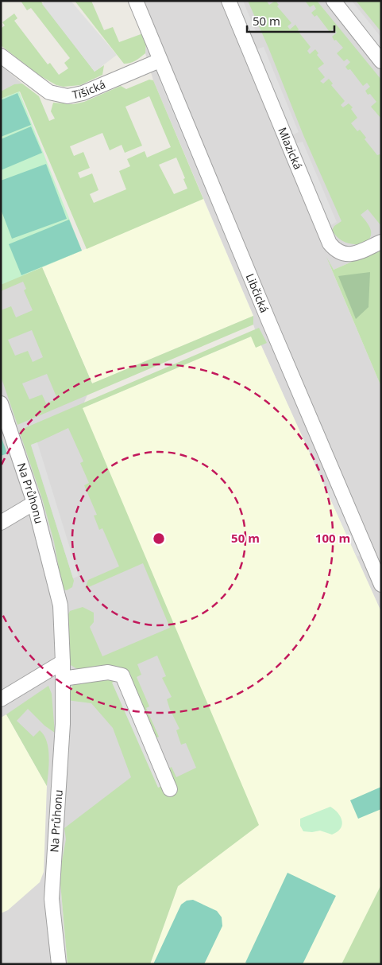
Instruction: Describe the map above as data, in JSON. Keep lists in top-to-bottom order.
{
  "streets": {
    "street": [
      "Tišická",
      "Mlazická",
      "Libčická",
      "Na Průhonu"
    ]
  },
  "crossings": [
    ["Tišická", "Libčická"]
  ],
  "scale_bar": "50 m",
  "rings": ["50 m", "100 m"]
}
